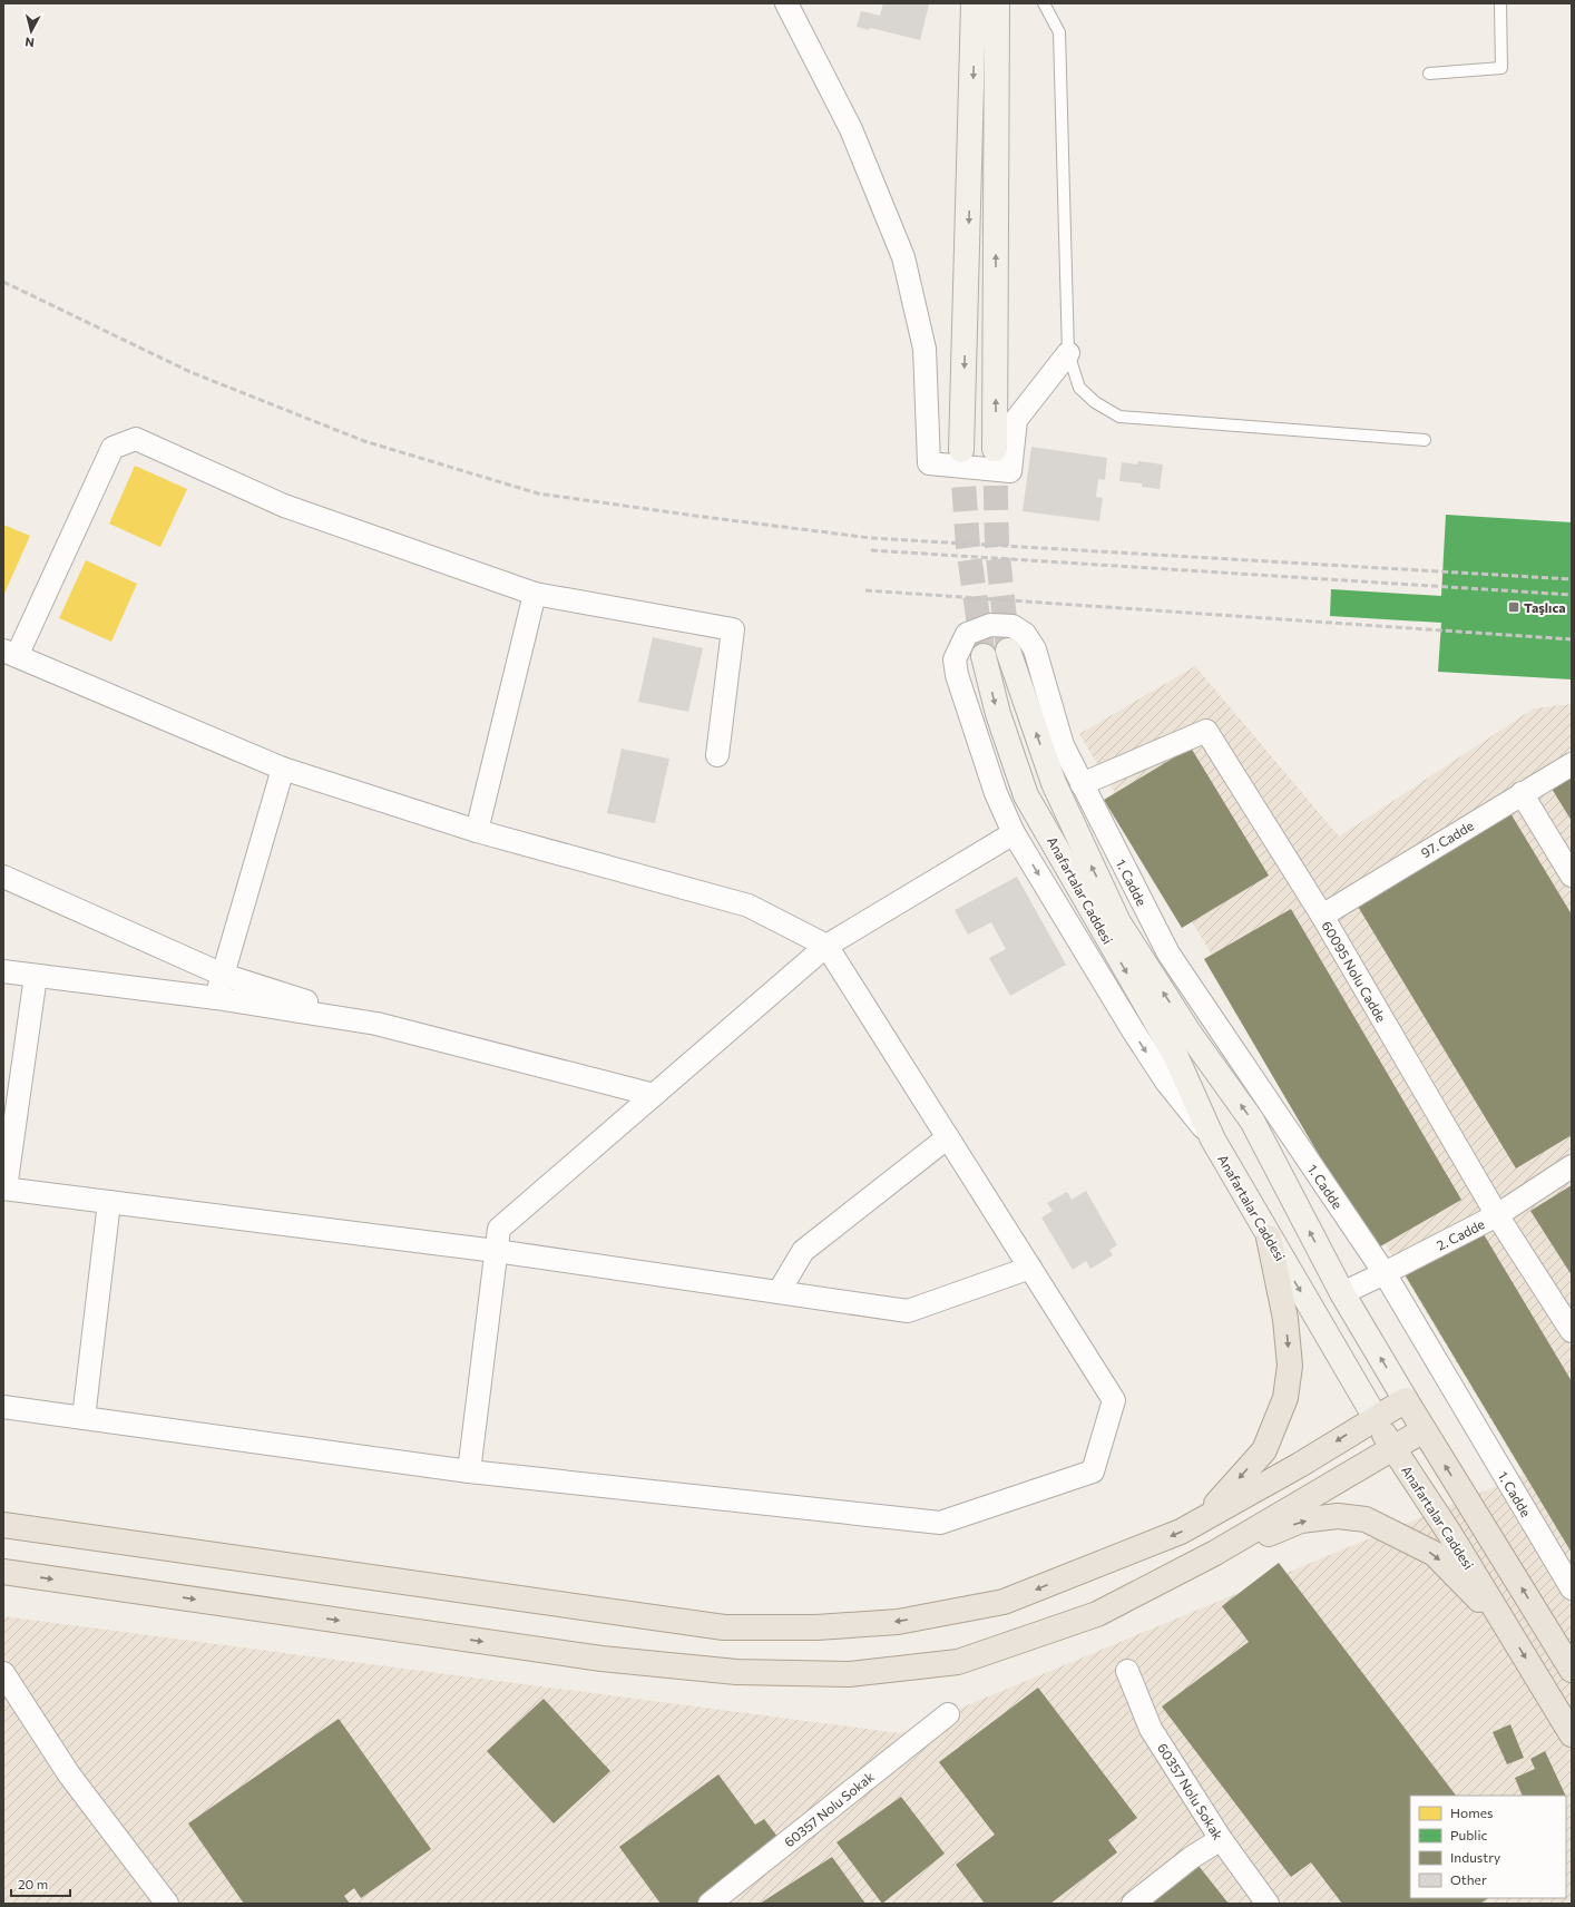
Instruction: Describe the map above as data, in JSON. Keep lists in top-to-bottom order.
{
  "streets": {
    "main road": ["Anafartalar Caddesi"],
    "street": [
      "97. Cadde",
      "1. Cadde",
      "60095 Nolu Cadde",
      "2. Cadde",
      "60357 Nolu Sokak"
    ]
  },
  "crossings": [
    ["97. Cadde", "60095 Nolu Cadde"],
    ["1. Cadde", "Anafartalar Caddesi"],
    ["1. Cadde", "60095 Nolu Cadde"],
    ["1. Cadde", "2. Cadde"],
    ["Anafartalar Caddesi", "2. Cadde"],
    ["60095 Nolu Cadde", "2. Cadde"]
  ],
  "places": {
    "transit": ["Taşlıca"]
  },
  "legend": [
    "Homes",
    "Public",
    "Industry",
    "Other"
  ],
  "scale_bar": "20 m",
  "north": "bottom"
}
